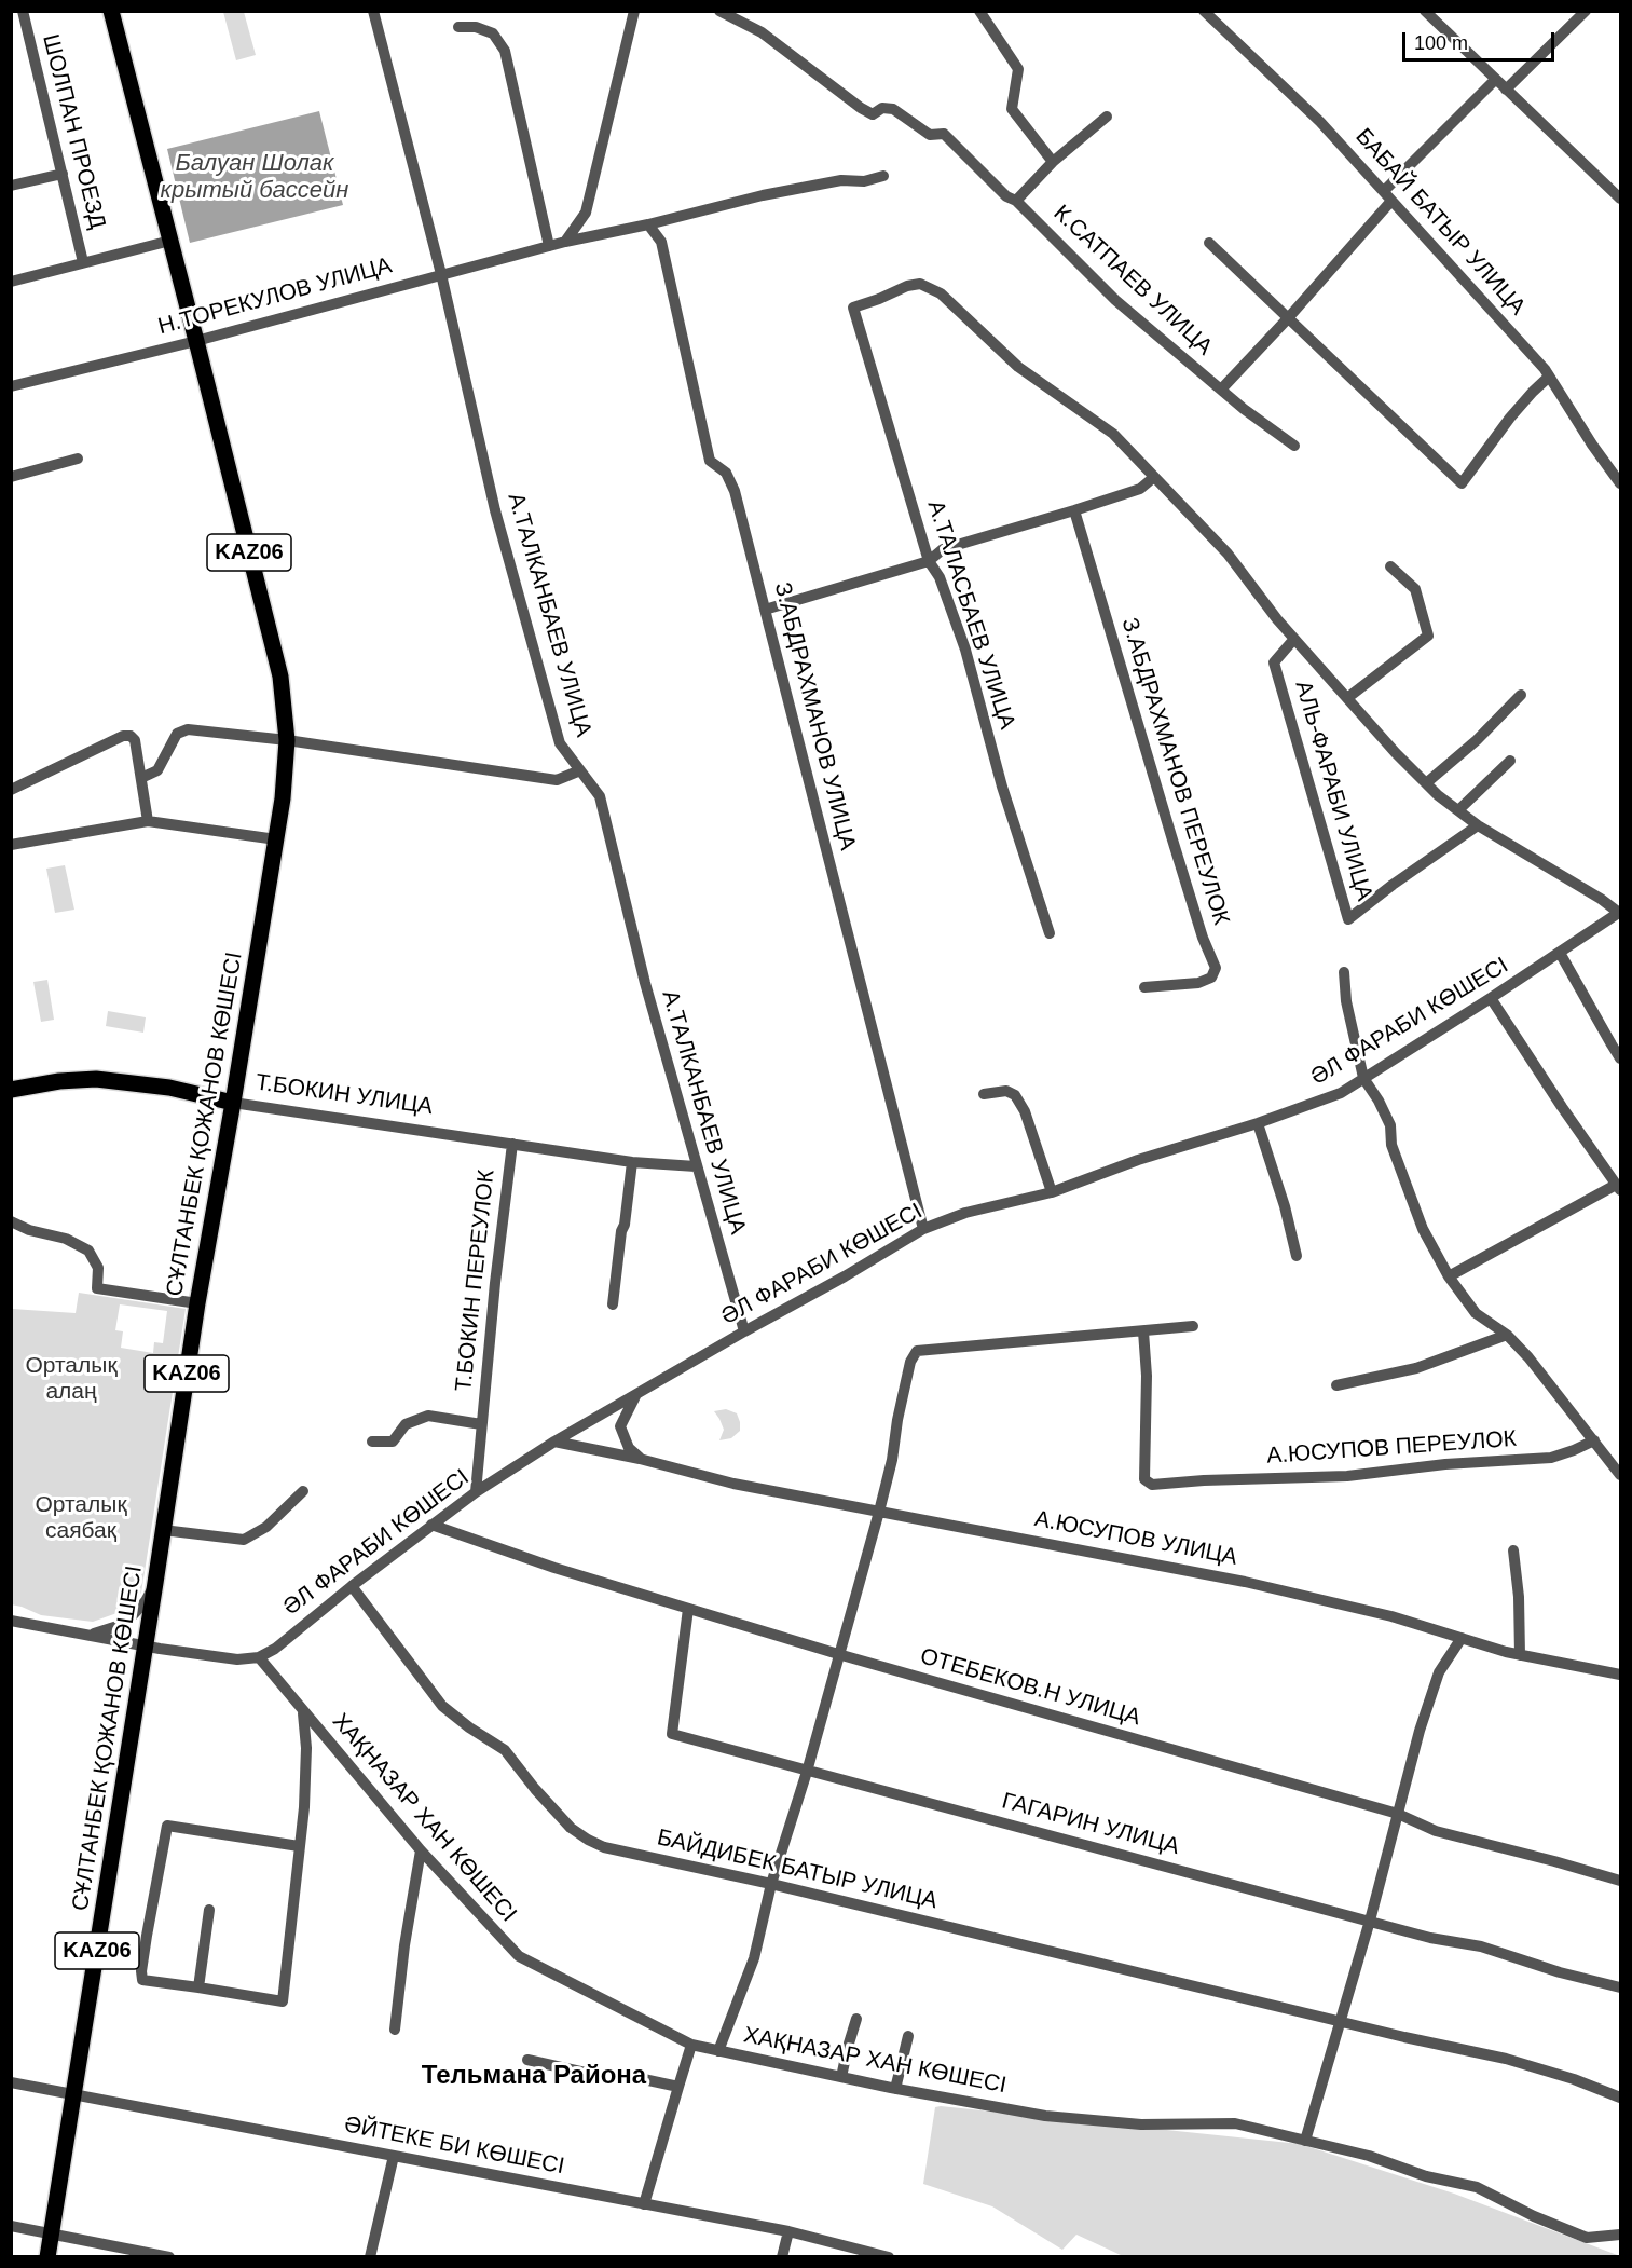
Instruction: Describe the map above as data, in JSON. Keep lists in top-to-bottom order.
{
  "streets": {
    "main road": ["KАZ06", "Т.БОКИН УЛИЦА", "СҰЛТАНБЕК ҚОЖАНОВ КӨШЕСІ"],
    "street": [
      "ШОЛПАН ПРОЕЗД",
      "БАБАЙ БАТЫР УЛИЦА",
      "К.САТПАЕВ УЛИЦА",
      "Н.ТОРЕКУЛОВ УЛИЦА",
      "А.ТАЛКАНБАЕВ УЛИЦА",
      "А.ТАЛАСБАЕВ УЛИЦА",
      "З.АБДРАХМАНОВ УЛИЦА",
      "З.АБДРАХМАНОВ ПЕРЕУЛОК",
      "АЛЬ-ФАРАБИ УЛИЦА",
      "ӘЛ ФАРАБИ КӨШЕСІ",
      "Т.БОКИН ПЕРЕУЛОК",
      "А.ЮСУПОВ ПЕРЕУЛОК",
      "А.ЮСУПОВ УЛИЦА",
      "ОТЕБЕКОВ.Н УЛИЦА",
      "ХАҚНАЗАР ХАН КӨШЕСІ",
      "ГАГАРИН УЛИЦА",
      "БАЙДИБЕК БАТЫР УЛИЦА",
      "ӘЙТЕКЕ БИ КӨШЕСІ"
    ]
  },
  "crossings": [
    ["Н.ТОРЕКУЛОВ УЛИЦА", "А.ТАЛКАНБАЕВ УЛИЦА"],
    ["Н.ТОРЕКУЛОВ УЛИЦА", "З.АБДРАХМАНОВ УЛИЦА"],
    ["Н.ТОРЕКУЛОВ УЛИЦА", "СҰЛТАНБЕК ҚОЖАНОВ КӨШЕСІ"],
    ["А.ТАЛКАНБАЕВ УЛИЦА", "ӘЛ ФАРАБИ КӨШЕСІ"],
    ["А.ТАЛКАНБАЕВ УЛИЦА", "Т.БОКИН УЛИЦА"],
    ["А.ТАЛАСБАЕВ УЛИЦА", "АЛЬ-ФАРАБИ УЛИЦА"],
    ["З.АБДРАХМАНОВ УЛИЦА", "ӘЛ ФАРАБИ КӨШЕСІ"],
    ["АЛЬ-ФАРАБИ УЛИЦА", "ӘЛ ФАРАБИ КӨШЕСІ"],
    ["ӘЛ ФАРАБИ КӨШЕСІ", "А.ЮСУПОВ УЛИЦА"],
    ["ӘЛ ФАРАБИ КӨШЕСІ", "ОТЕБЕКОВ.Н УЛИЦА"],
    ["ӘЛ ФАРАБИ КӨШЕСІ", "ХАҚНАЗАР ХАН КӨШЕСІ"],
    ["ӘЛ ФАРАБИ КӨШЕСІ", "БАЙДИБЕК БАТЫР УЛИЦА"],
    ["Т.БОКИН УЛИЦА", "СҰЛТАНБЕК ҚОЖАНОВ КӨШЕСІ"],
    ["Т.БОКИН УЛИЦА", "Т.БОКИН ПЕРЕУЛОК"],
    ["СҰЛТАНБЕК ҚОЖАНОВ КӨШЕСІ", "ӘЙТЕКЕ БИ КӨШЕСІ"],
    ["ОТЕБЕКОВ.Н УЛИЦА", "ГАГАРИН УЛИЦА"]
  ],
  "districts": ["Тельмана Района"],
  "water": ["Балуан Шолак крытый бассейн"],
  "parks": ["Орталық алаң", "Орталық саябақ"],
  "scale_bar": "100 m"
}
